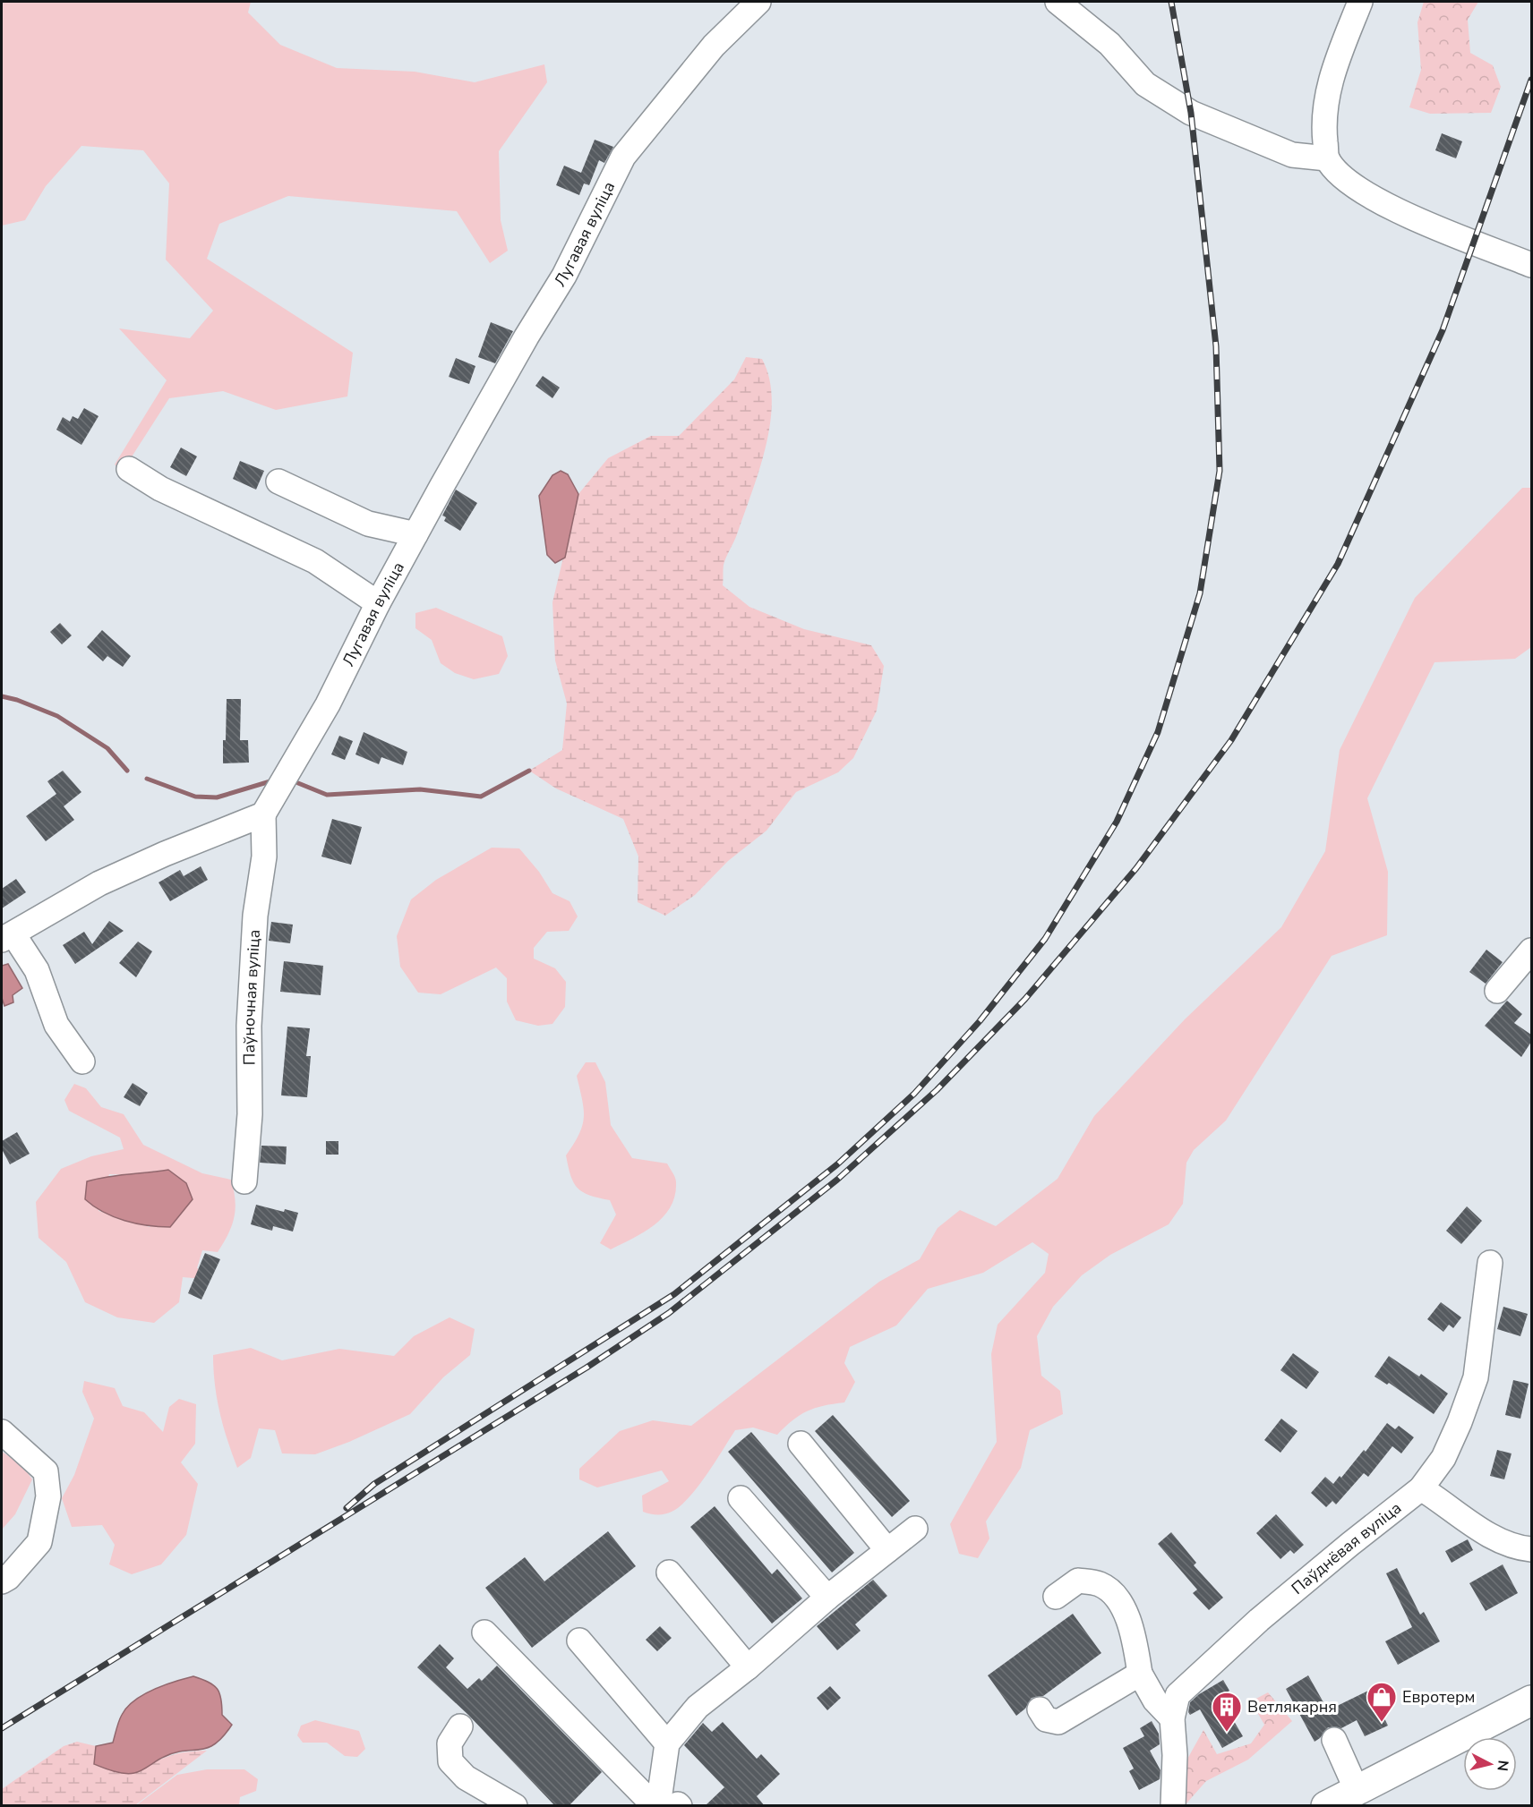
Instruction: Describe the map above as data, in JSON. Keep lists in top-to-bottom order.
{
  "streets": {
    "street": ["Лугавая вуліца", "Паўночная вуліца", "Паўднёвая вуліца"]
  },
  "crossings": [
    ["Лугавая вуліца", "Паўночная вуліца"]
  ],
  "places": {
    "shop": ["Евротерм"],
    "building": ["Ветлякарня"]
  },
  "north": "right"
}
